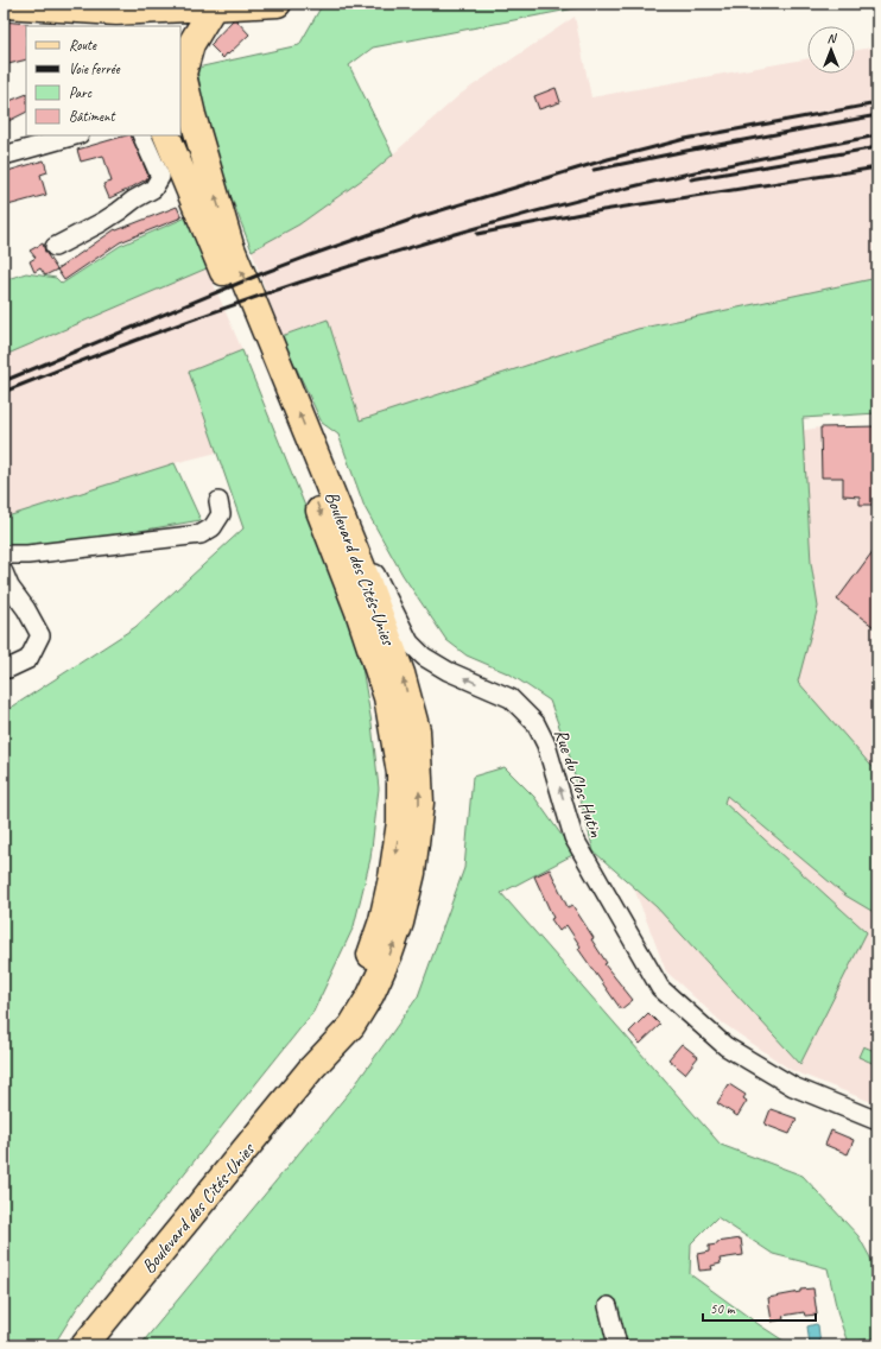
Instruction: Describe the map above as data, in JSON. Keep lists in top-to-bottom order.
{
  "streets": {
    "main road": ["Boulevard des Cités-Unies"],
    "street": ["Rue du Clos Hutin"]
  },
  "crossings": [
    ["Boulevard des Cités-Unies", "Rue du Clos Hutin"]
  ],
  "one_way": ["Rue du Clos Hutin"],
  "legend": [
    "Route",
    "Voie ferrée",
    "Parc",
    "Bâtiment"
  ],
  "scale_bar": "50 m",
  "north": "top"
}
